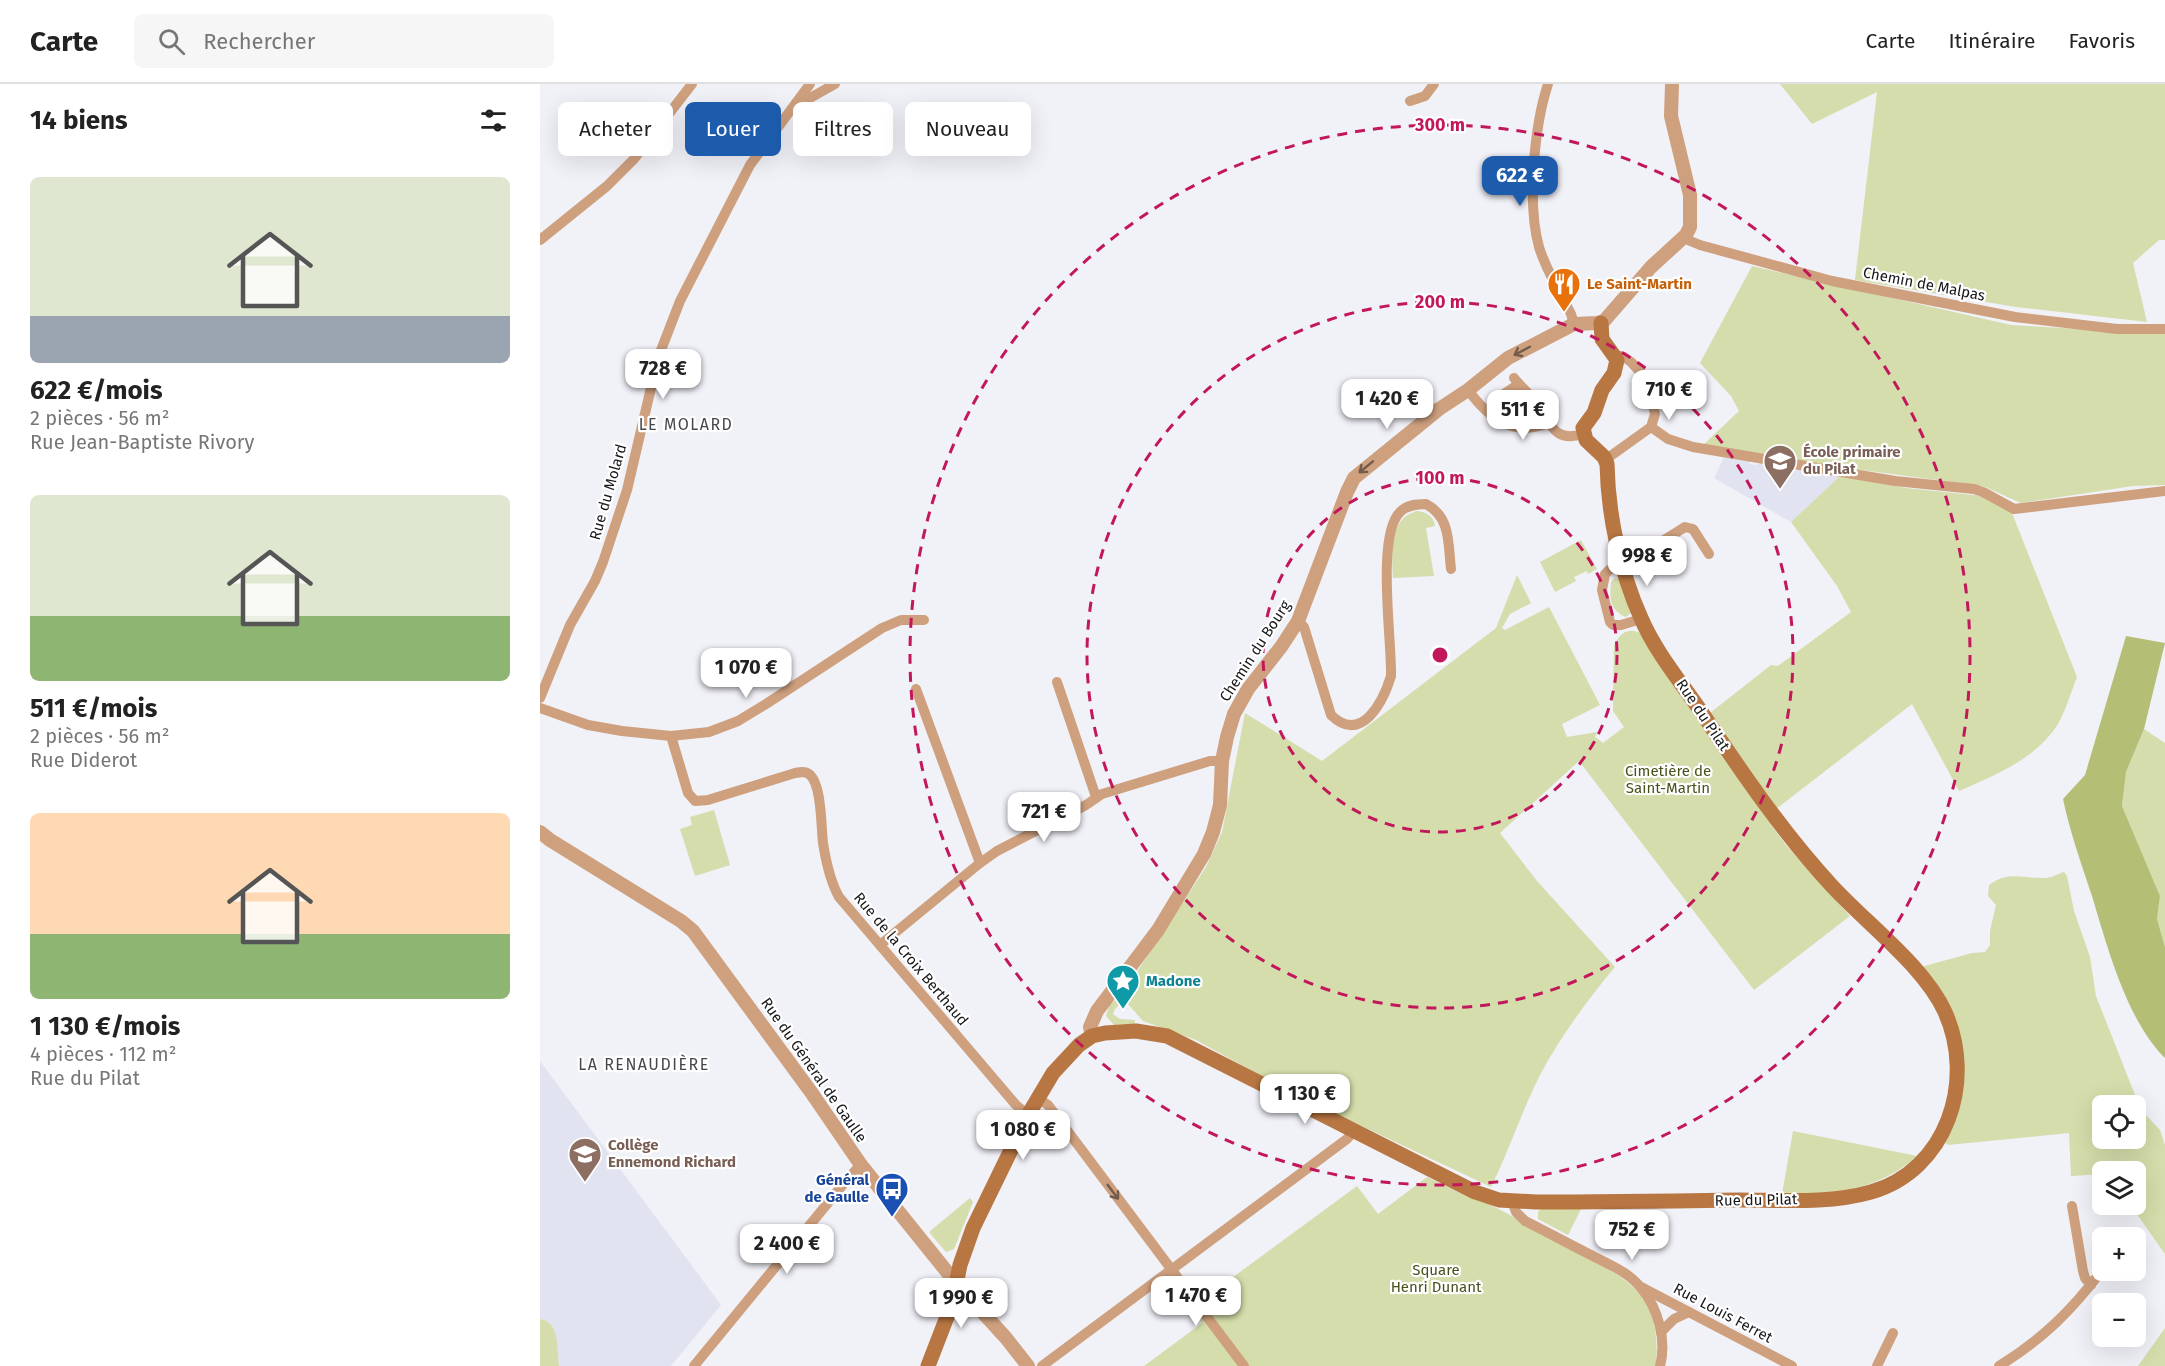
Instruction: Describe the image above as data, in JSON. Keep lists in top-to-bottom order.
{
  "streets": {
    "main road": ["Rue du Pilat"],
    "street": [
      "Chemin de Malpas",
      "Rue du Molard",
      "Chemin du Bourg",
      "Rue de la Croix Berthaud",
      "Rue du Général de Gaulle",
      "Rue Louis Ferret"
    ]
  },
  "crossings": [
    ["Chemin du Bourg", "Rue du Pilat"],
    ["Rue du Pilat", "Rue Louis Ferret"]
  ],
  "one_way": ["Chemin du Bourg"],
  "districts": ["LE MOLARD", "LA RENAUDIÈRE"],
  "parks": ["Cimetière de Saint-Martin", "Square Henri Dunant"],
  "places": {
    "restaurant": ["Le Saint-Martin"],
    "school or university": ["École primaire du Pilat", "Collège Ennemond Richard"],
    "place": ["Madone"],
    "bus stop": ["Général de Gaulle"]
  },
  "page": {
    "header": "Carte",
    "search": "Rechercher",
    "nav": ["Carte", "Itinéraire", "Favoris"],
    "heading": "14 biens",
    "chip": [
      "Acheter",
      "Louer",
      "Filtres",
      "Nouveau"
    ],
    "list": [
      {
        "name": "622 €/mois",
        "note": "2 pièces · 56 m² · Rue Jean-Baptiste Rivory"
      },
      {
        "name": "511 €/mois",
        "note": "2 pièces · 56 m² · Rue Diderot"
      },
      {
        "name": "1 130 €/mois",
        "note": "4 pièces · 112 m² · Rue du Pilat"
      }
    ],
    "price": [
      "622 €",
      "728 €",
      "710 €",
      "1 420 €",
      "511 €",
      "998 €",
      "1 070 €",
      "721 €",
      "1 130 €",
      "1 080 €",
      "752 €",
      "2 400 €",
      "1 470 €",
      "1 990 €"
    ],
    "map_buttons": ["+", "−"]
  },
  "rings": ["300 m", "200 m", "100 m"]
}
